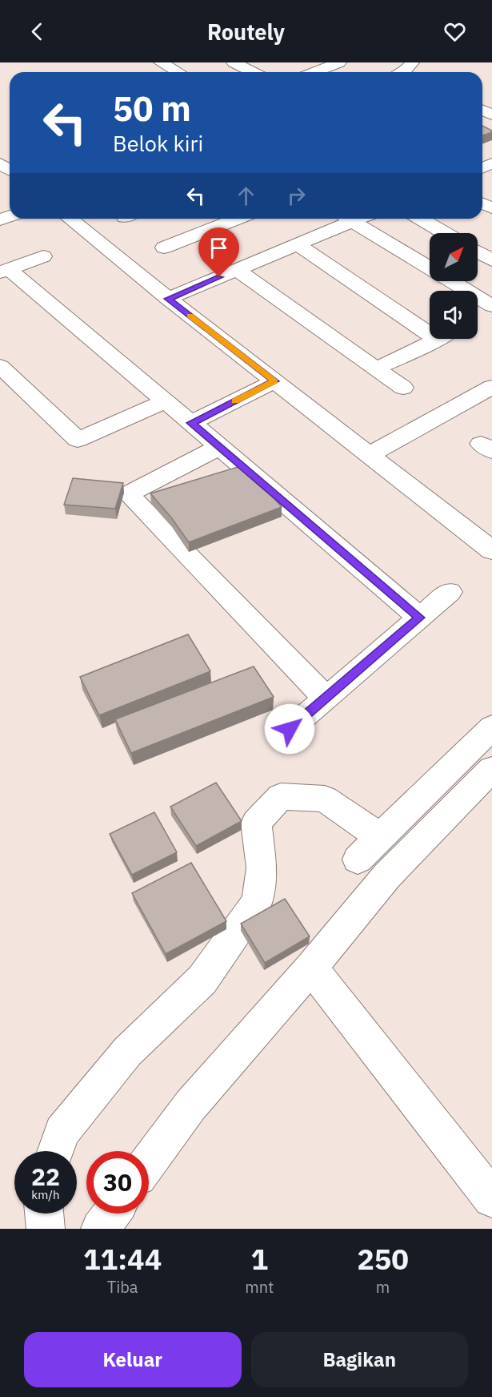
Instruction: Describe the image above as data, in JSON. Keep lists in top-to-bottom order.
{
  "north": "top right",
  "page": {
    "header": "Routely",
    "turn": ["50 m", "Belok kiri"],
    "speed": "22 km/h",
    "limit": "30",
    "eta": [
      "11:44",
      "Tiba",
      "1",
      "mnt",
      "250",
      "m"
    ],
    "buttons": ["Keluar", "Bagikan"]
  }
}
